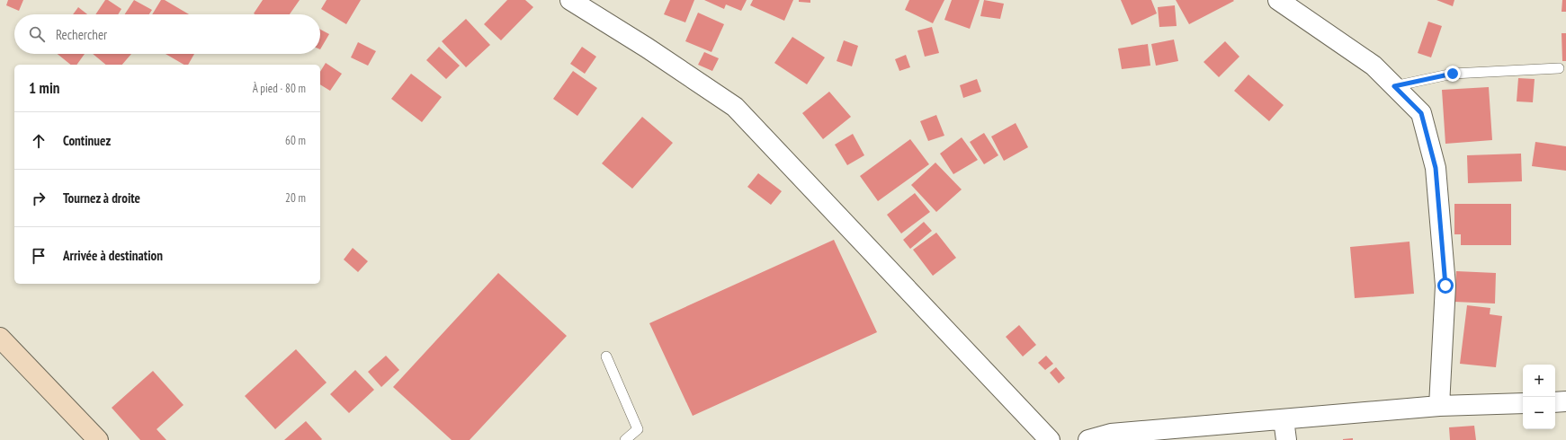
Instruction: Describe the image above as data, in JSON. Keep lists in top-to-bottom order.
{
  "page": {
    "search": "Rechercher",
    "heading": ["1 min", "À pied · 80 m"],
    "list": [
      ["Continuez", "60 m"],
      ["Tournez à droite", "20 m"],
      "Arrivée à destination"
    ],
    "map_buttons": ["+", "−"]
  }
}
